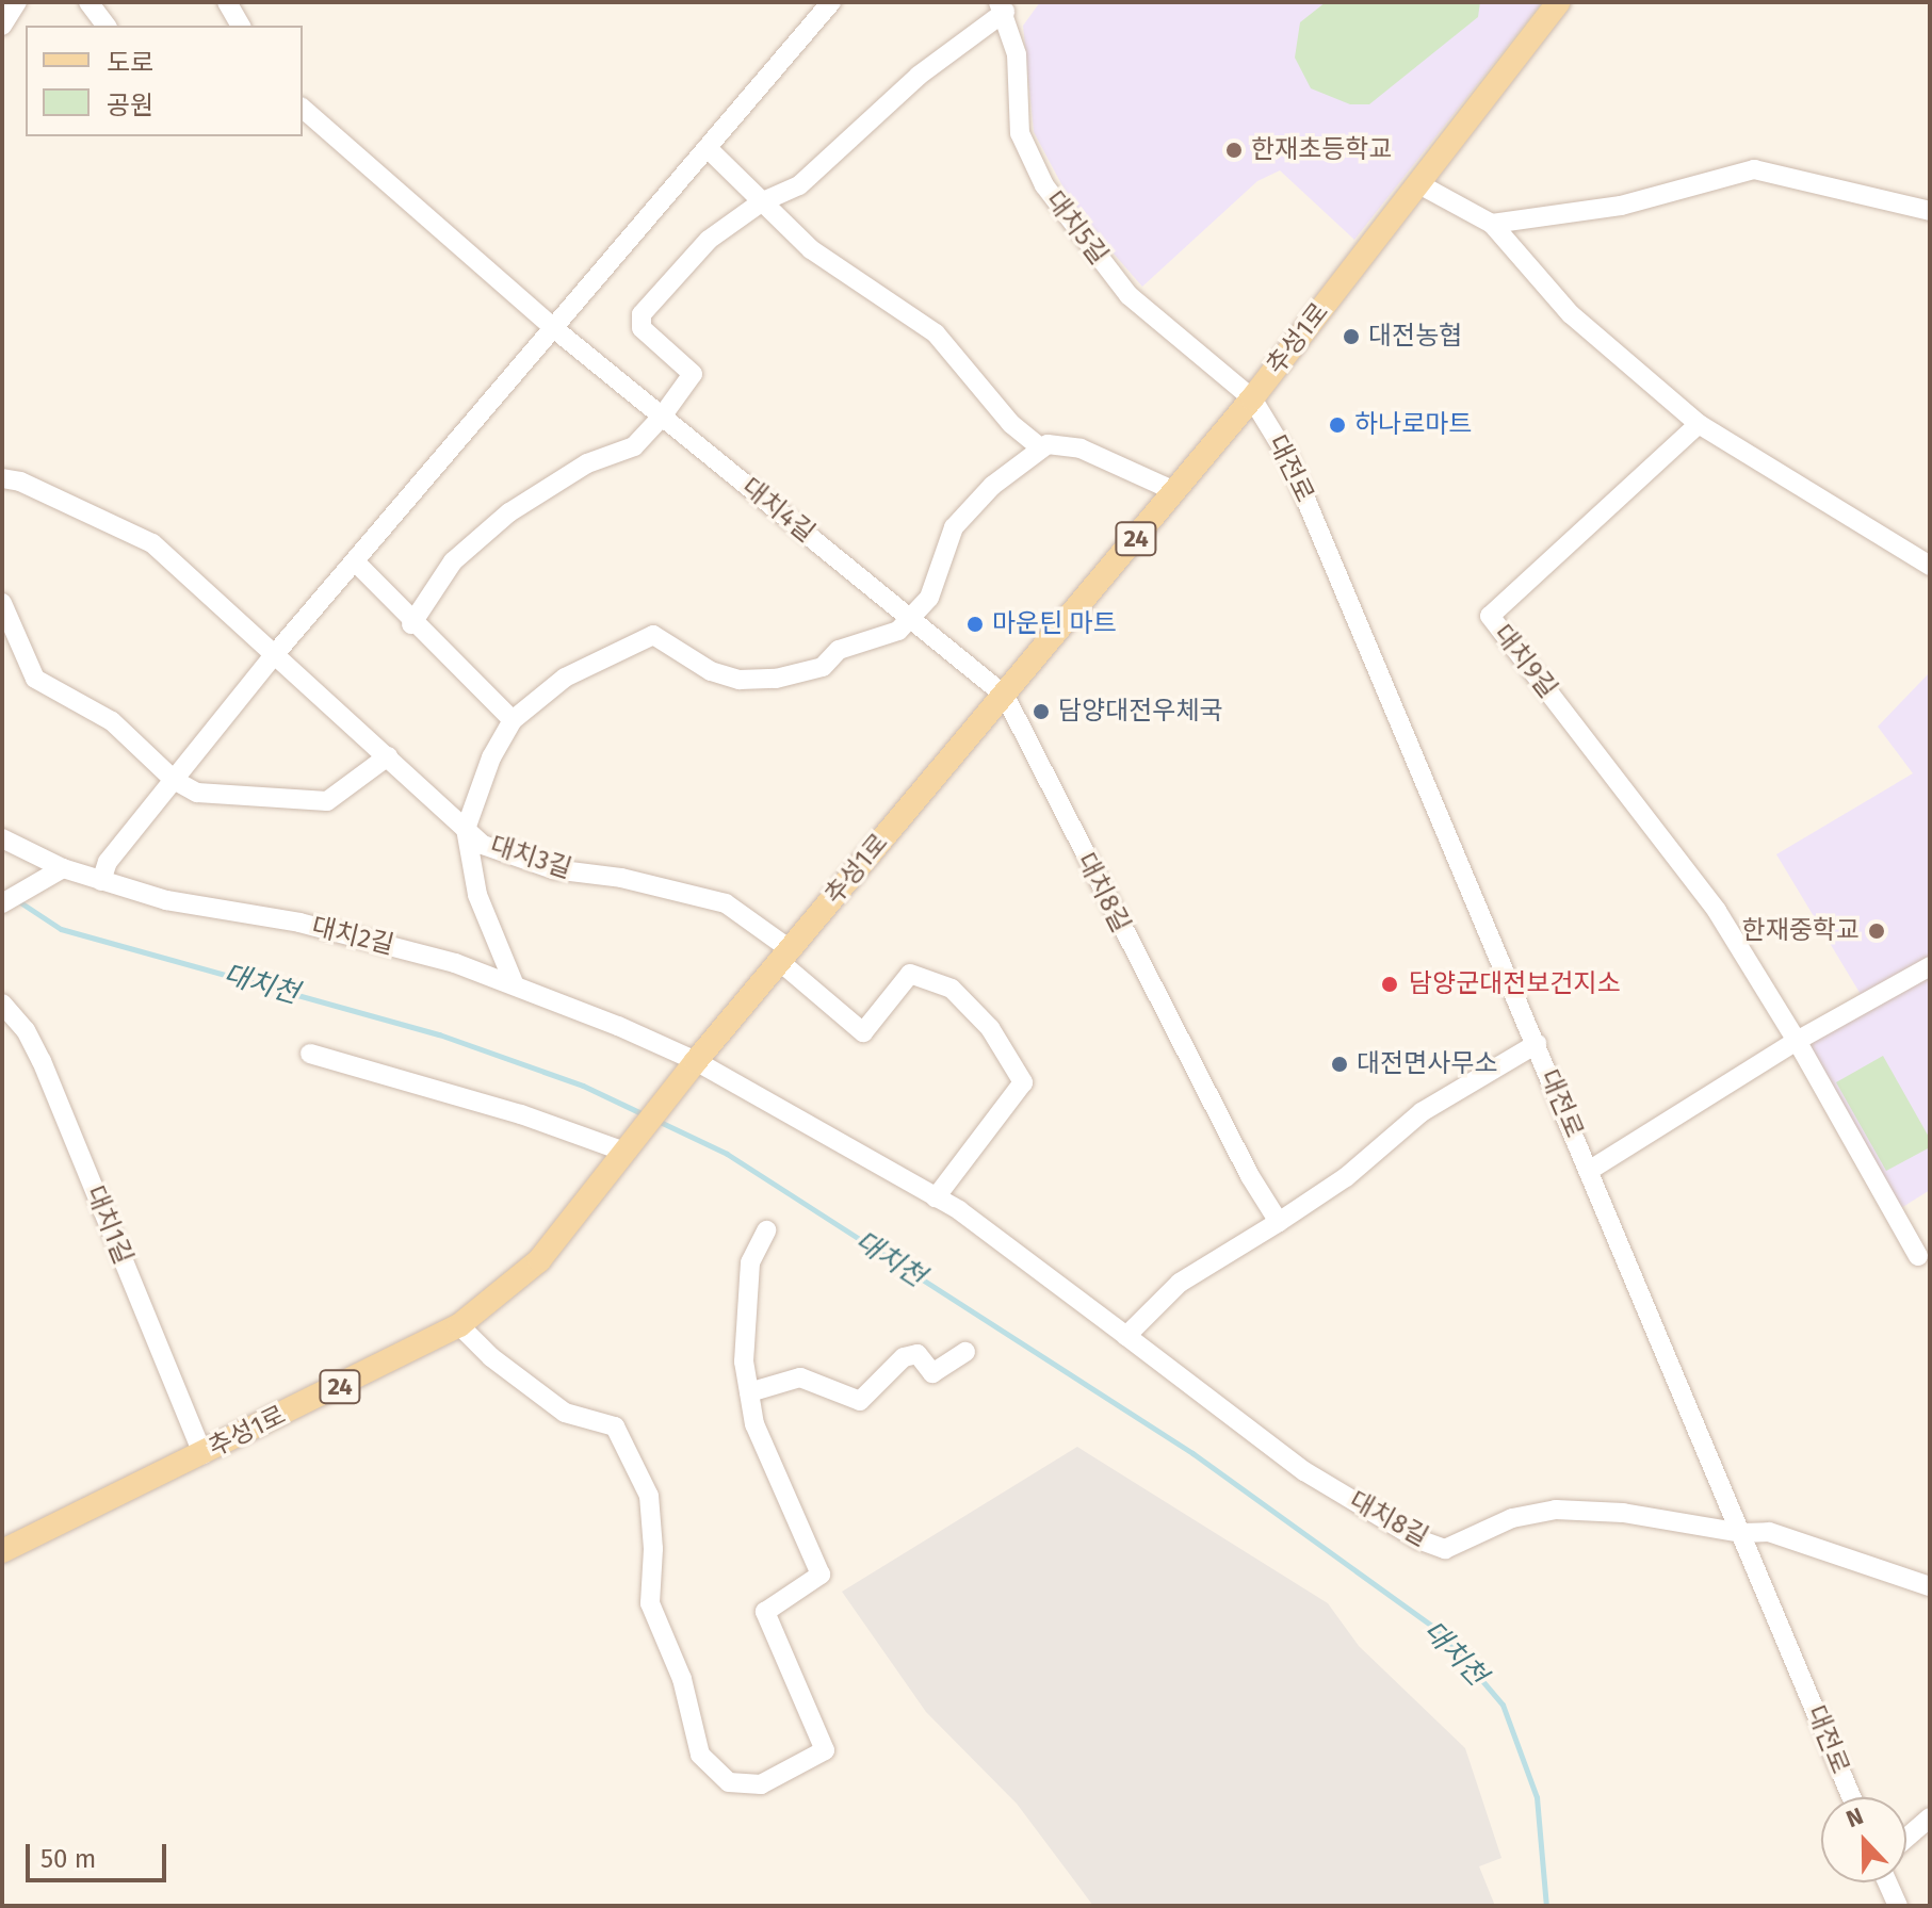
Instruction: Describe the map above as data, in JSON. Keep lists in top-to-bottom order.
{
  "streets": {
    "main road": ["추성1로", "24"],
    "street": [
      "대치5길",
      "대전로",
      "대치4길",
      "대치9길",
      "대치3길",
      "대치8길",
      "대치2길",
      "대치1길"
    ]
  },
  "crossings": [
    ["대치5길", "추성1로"],
    ["대치5길", "대전로"],
    ["추성1로", "대전로"],
    ["추성1로", "대치4길"],
    ["추성1로", "대치3길"],
    ["추성1로", "대치8길"],
    ["추성1로", "대치2길"],
    ["추성1로", "대치1길"],
    ["대전로", "대치8길"],
    ["대치4길", "대치8길"],
    ["대치3길", "대치8길"],
    ["대치8길", "대치2길"]
  ],
  "water": ["대치천"],
  "places": [
    "한재초등학교",
    "대전농협",
    "하나로마트",
    "마운틴 마트",
    "담양대전우체국",
    "한재중학교",
    "담양군대전보건지소",
    "대전면사무소"
  ],
  "legend": ["도로", "공원"],
  "scale_bar": "50 m",
  "north": "top"
}
